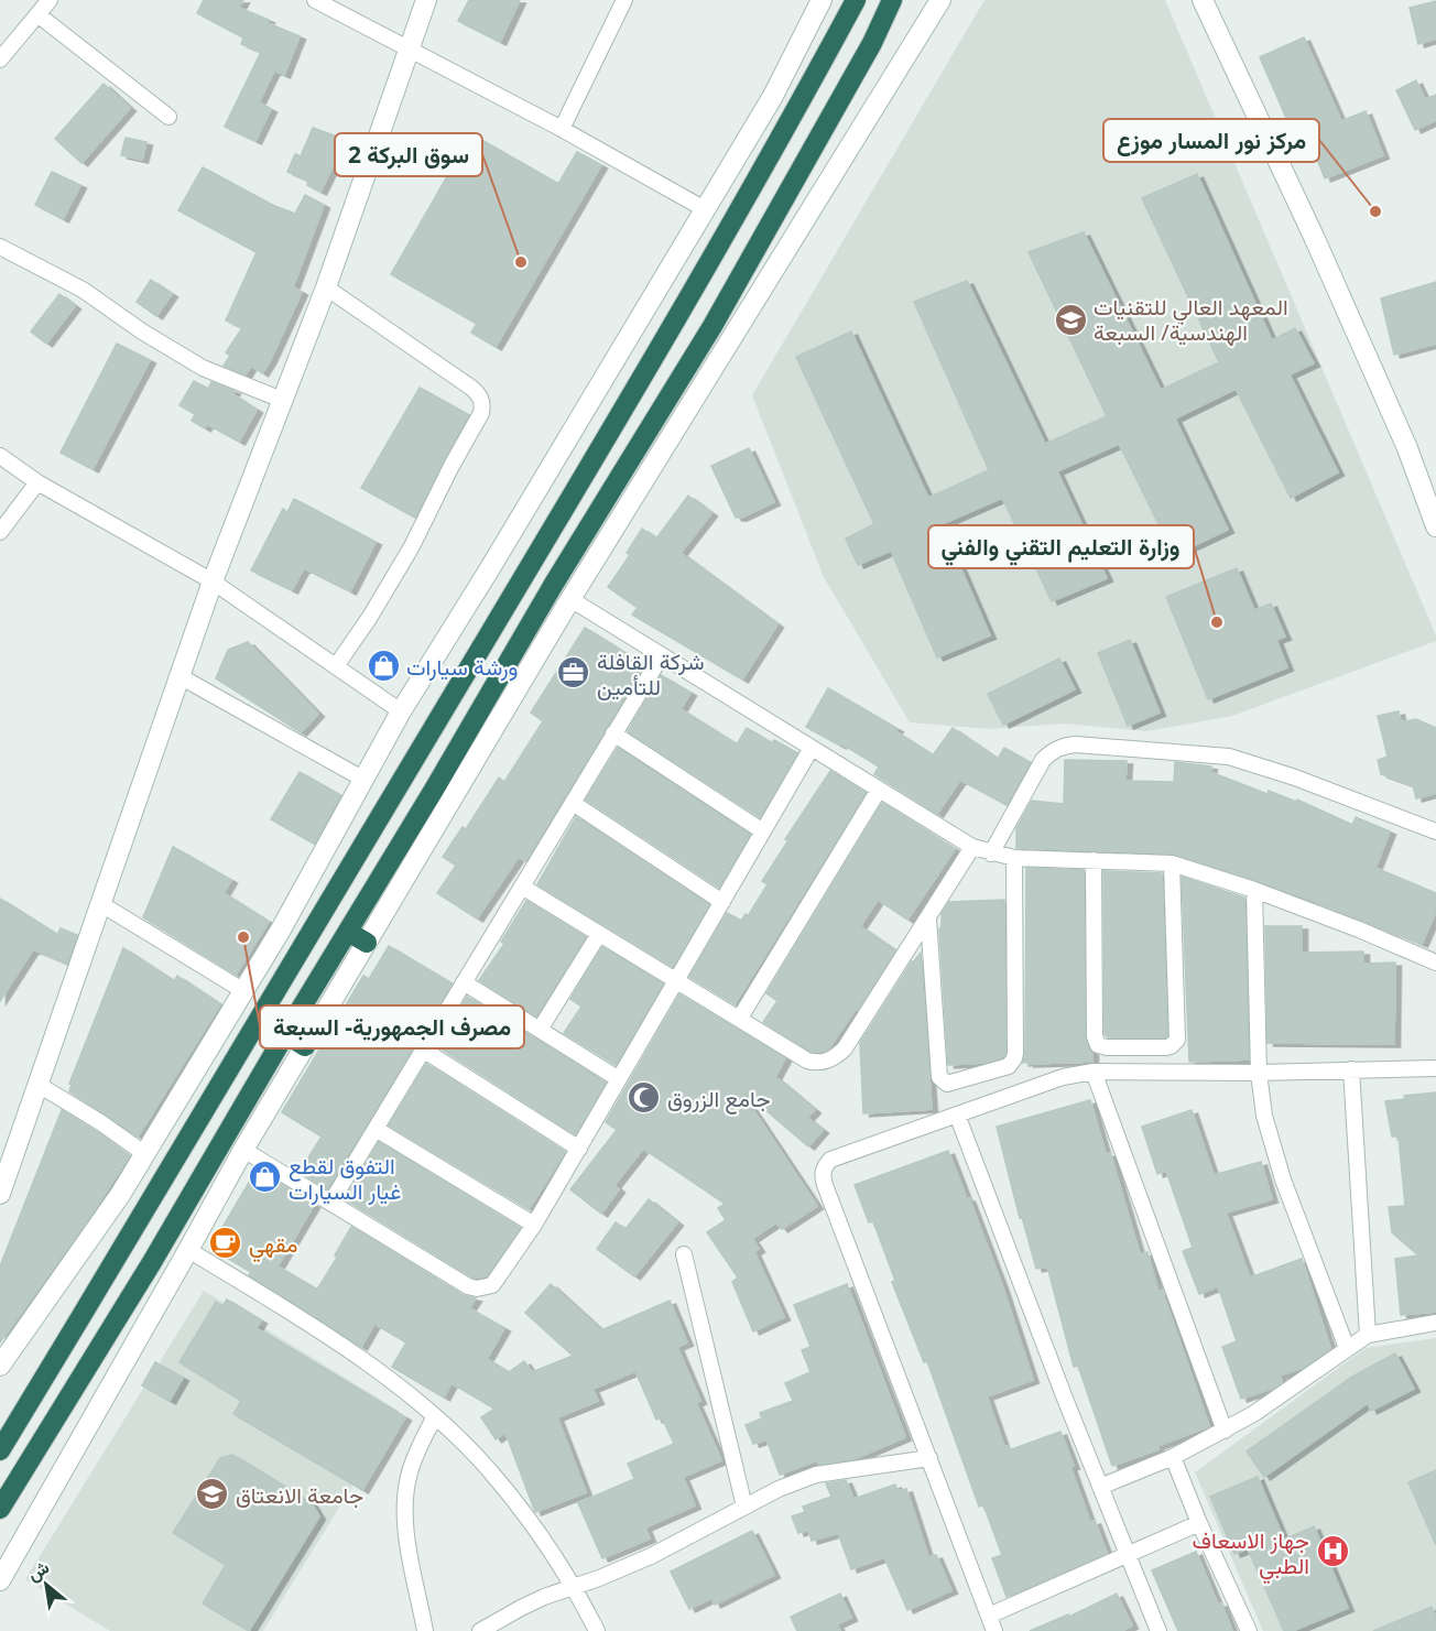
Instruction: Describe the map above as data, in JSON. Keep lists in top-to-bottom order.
{
  "places": {
    "other": [
      "مركز نور المسار موزع",
      "سوق البركة 2",
      "وزارة التعليم التقني والفني",
      "مصرف الجمهورية- السبعة"
    ],
    "school or university": ["المعهد العالي للتقنيات الهندسية/ السبعة", "جامعة الانعتاق"],
    "shop": ["ورشة سيارات", "التفوق لقطع غيار السيارات"],
    "office": ["شركة القافلة للتأمين"],
    "mosque": ["جامع الزروق"],
    "cafe": ["مقهي"],
    "hospital": ["جهاز الاسعاف الطبي"]
  },
  "north": "top left"
}
